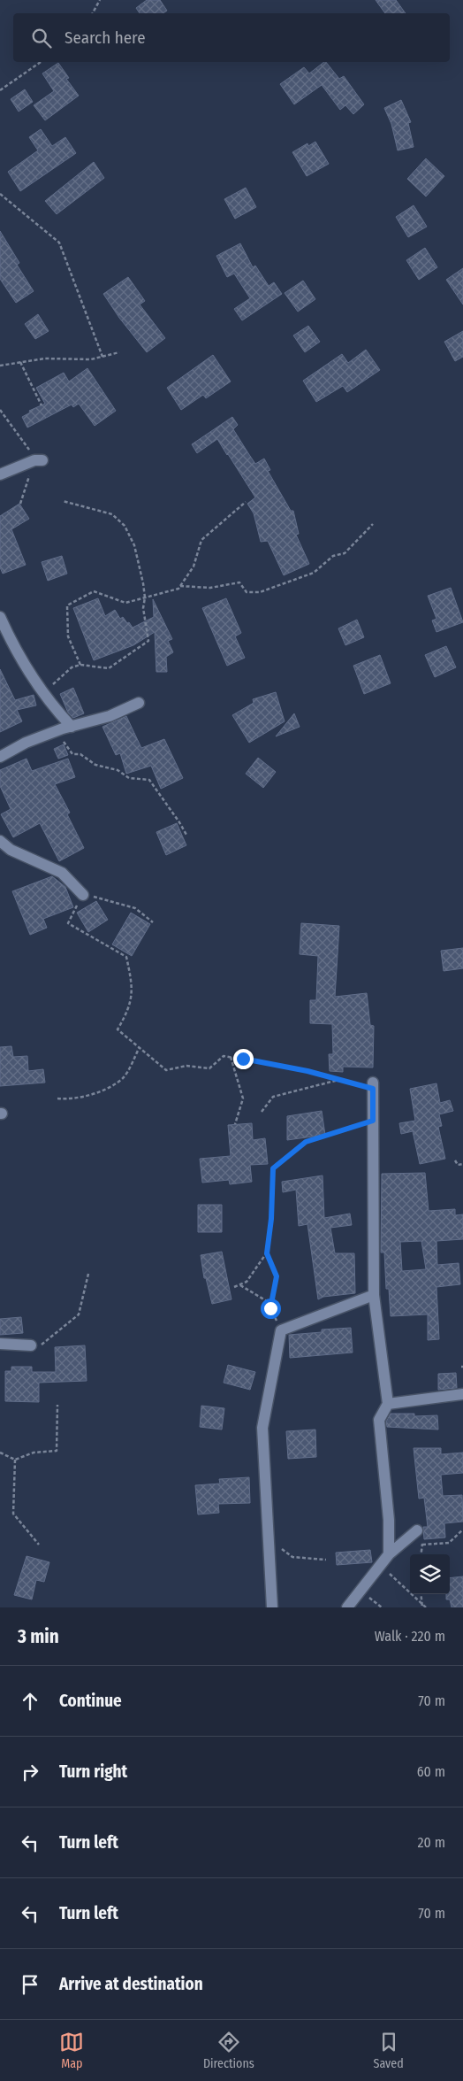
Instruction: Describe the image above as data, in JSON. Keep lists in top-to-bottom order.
{
  "page": {
    "search": "Search here",
    "heading": ["3 min", "Walk · 220 m"],
    "list": [
      ["Continue", "70 m"],
      ["Turn right", "60 m"],
      ["Turn left", "20 m"],
      ["Turn left", "70 m"],
      "Arrive at destination"
    ],
    "nav": ["Map", "Directions", "Saved"]
  }
}
